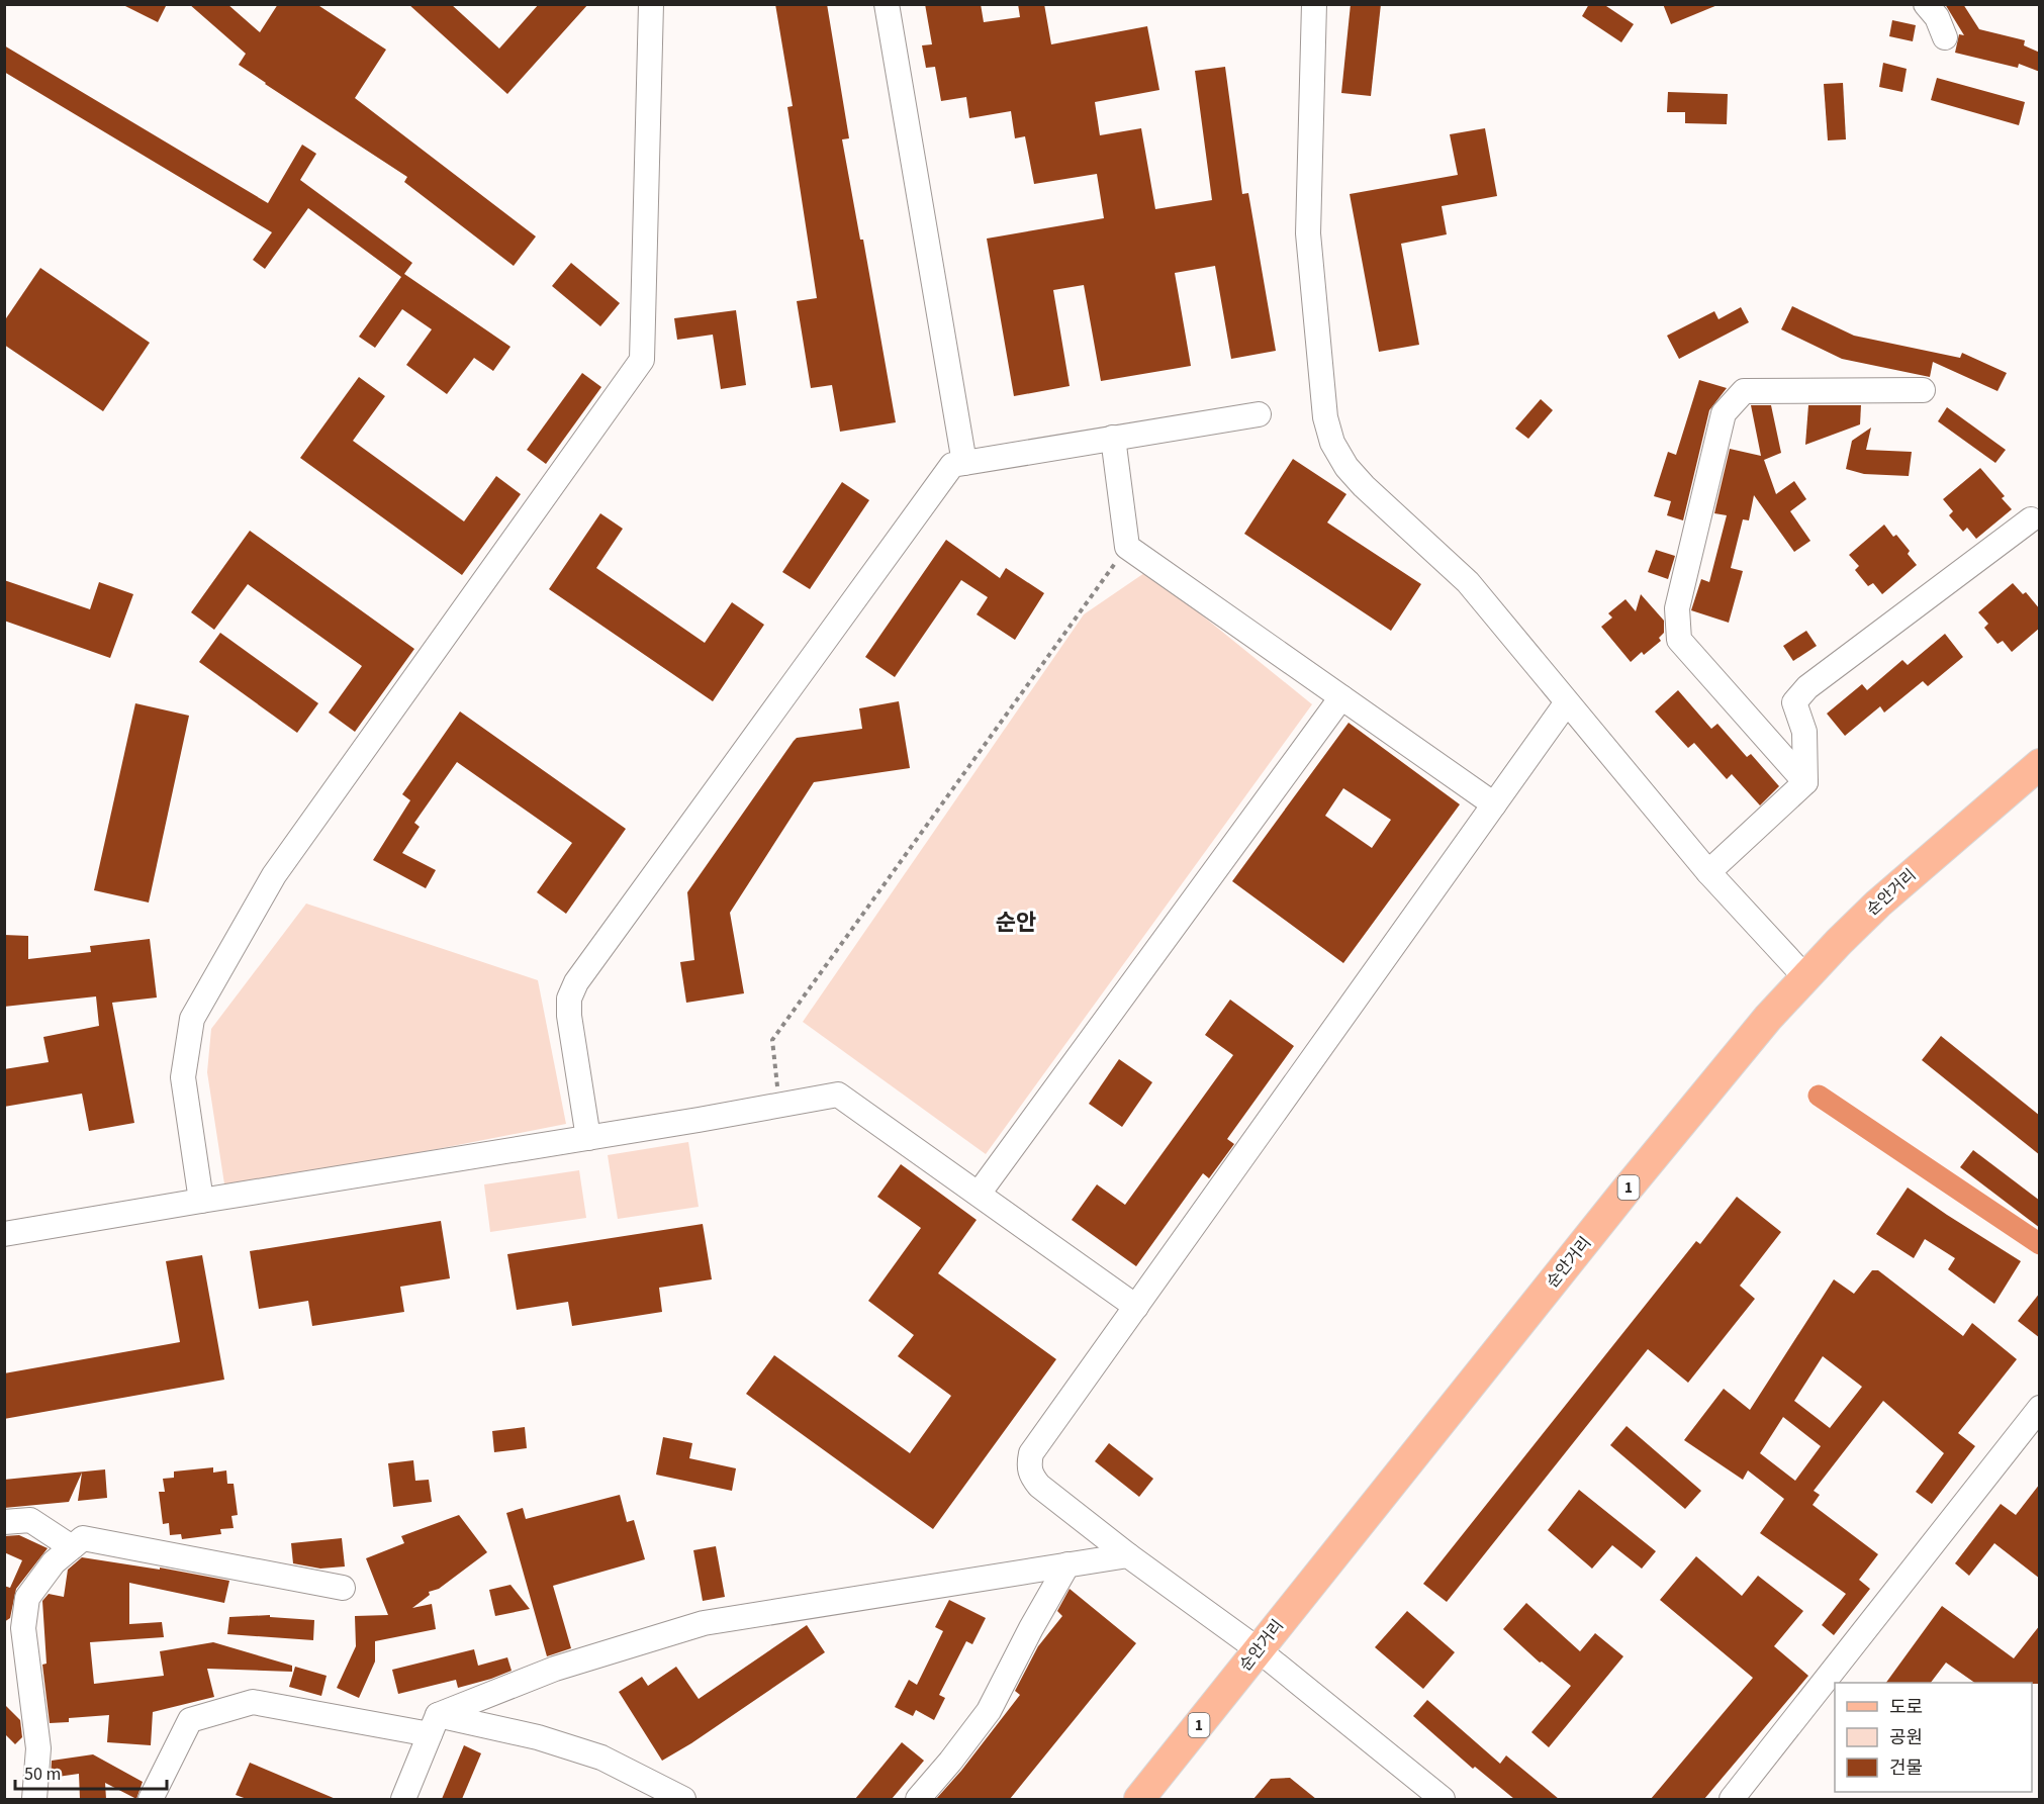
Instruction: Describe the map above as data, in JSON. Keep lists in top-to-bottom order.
{
  "streets": {
    "main road": ["순안거리", "1"]
  },
  "districts": ["순안"],
  "legend": ["도로", "공원", "건물"],
  "scale_bar": "50 m"
}
